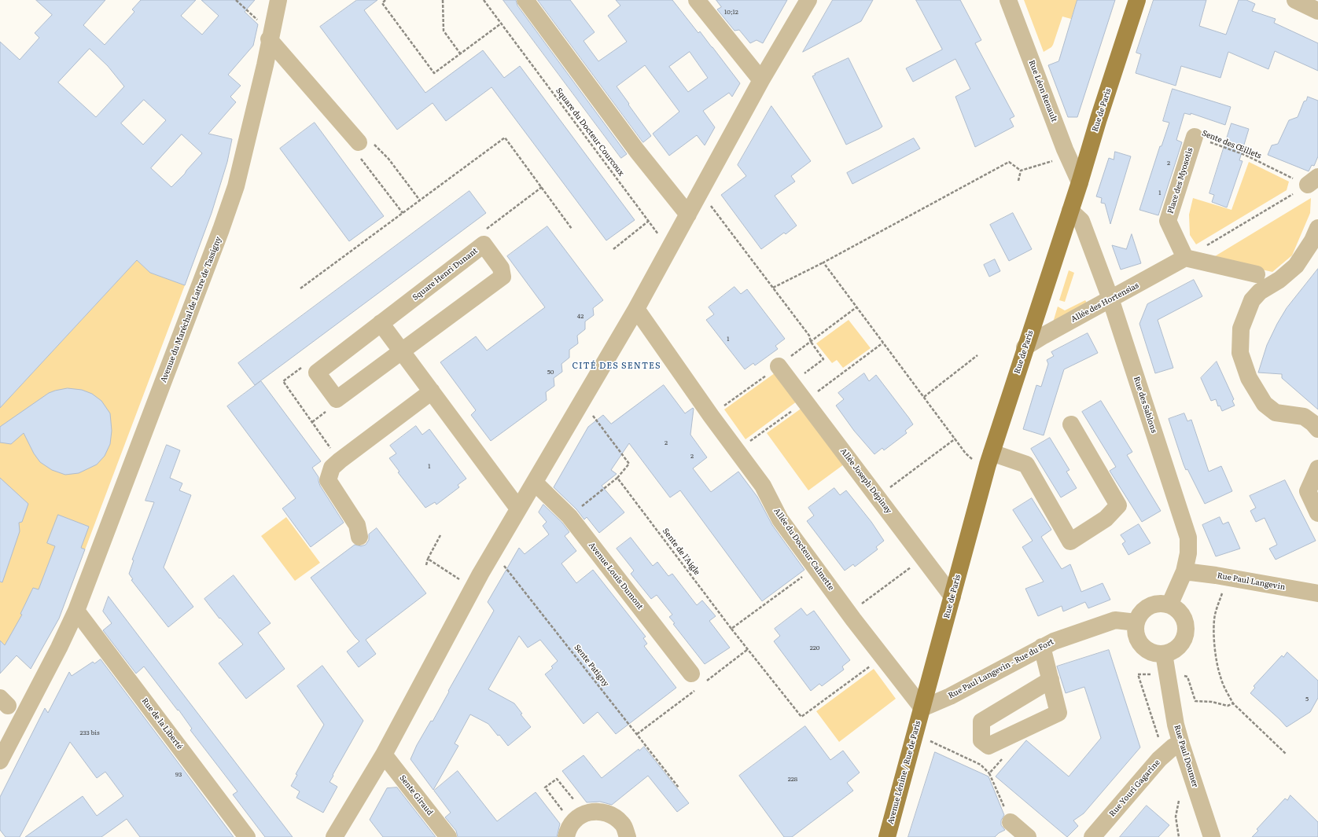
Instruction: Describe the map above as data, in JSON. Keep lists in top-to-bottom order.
{
  "streets": {
    "main road": ["Rue de Paris", "Avenue Lénine / Rue de Paris"],
    "street": [
      "Rue Léon Renault",
      "Place des Myosotis",
      "Square Henri Dunant",
      "Allée des Hortensias",
      "Avenue du Maréchal de Lattre de Tassigny",
      "Rue des Sablons",
      "Allée Joseph Dépinay",
      "Allée du Docteur Calmette",
      "Avenue Louis Dumont",
      "Rue Paul Langevin",
      "Rue Paul Langevin - Rue du Fort",
      "Rue de la Liberté",
      "Rue Paul Doumer",
      "Rue Youri Gagarine",
      "Sente Giraud"
    ],
    "path": [
      "Square du Docteur Courcoux",
      "Sente des Œillets",
      "Sente de l'Aigle",
      "Sente Patigny"
    ]
  },
  "crossings": [
    ["Rue Léon Renault", "Rue de Paris"],
    ["Rue de Paris", "Allée des Hortensias"],
    ["Rue de Paris", "Rue des Sablons"],
    ["Rue de Paris", "Allée Joseph Dépinay"],
    ["Rue de Paris", "Allée du Docteur Calmette"],
    ["Rue de Paris", "Rue Paul Langevin - Rue du Fort"],
    ["Rue de Paris", "Avenue Lénine / Rue de Paris"],
    ["Sente des Œillets", "Place des Myosotis"],
    ["Place des Myosotis", "Allée des Hortensias"],
    ["Allée des Hortensias", "Rue des Sablons"],
    ["Avenue du Maréchal de Lattre de Tassigny", "Rue de la Liberté"],
    ["Rue des Sablons", "Rue Paul Langevin"],
    ["Rue des Sablons", "Rue Paul Langevin - Rue du Fort"],
    ["Rue des Sablons", "Rue Paul Doumer"],
    ["Allée du Docteur Calmette", "Sente de l'Aigle"],
    ["Allée du Docteur Calmette", "Rue Paul Langevin - Rue du Fort"],
    ["Allée du Docteur Calmette", "Avenue Lénine / Rue de Paris"],
    ["Rue Paul Langevin - Rue du Fort", "Rue Paul Doumer"],
    ["Rue Paul Langevin - Rue du Fort", "Avenue Lénine / Rue de Paris"],
    ["Rue Paul Doumer", "Rue Youri Gagarine"]
  ],
  "districts": ["CITÉ DES SENTES"],
  "house_numbers": [
    "10;12",
    "2",
    "1",
    "42",
    "1",
    "50",
    "2",
    "2",
    "1",
    "220",
    "5",
    "233 bis",
    "93",
    "228"
  ]
}
